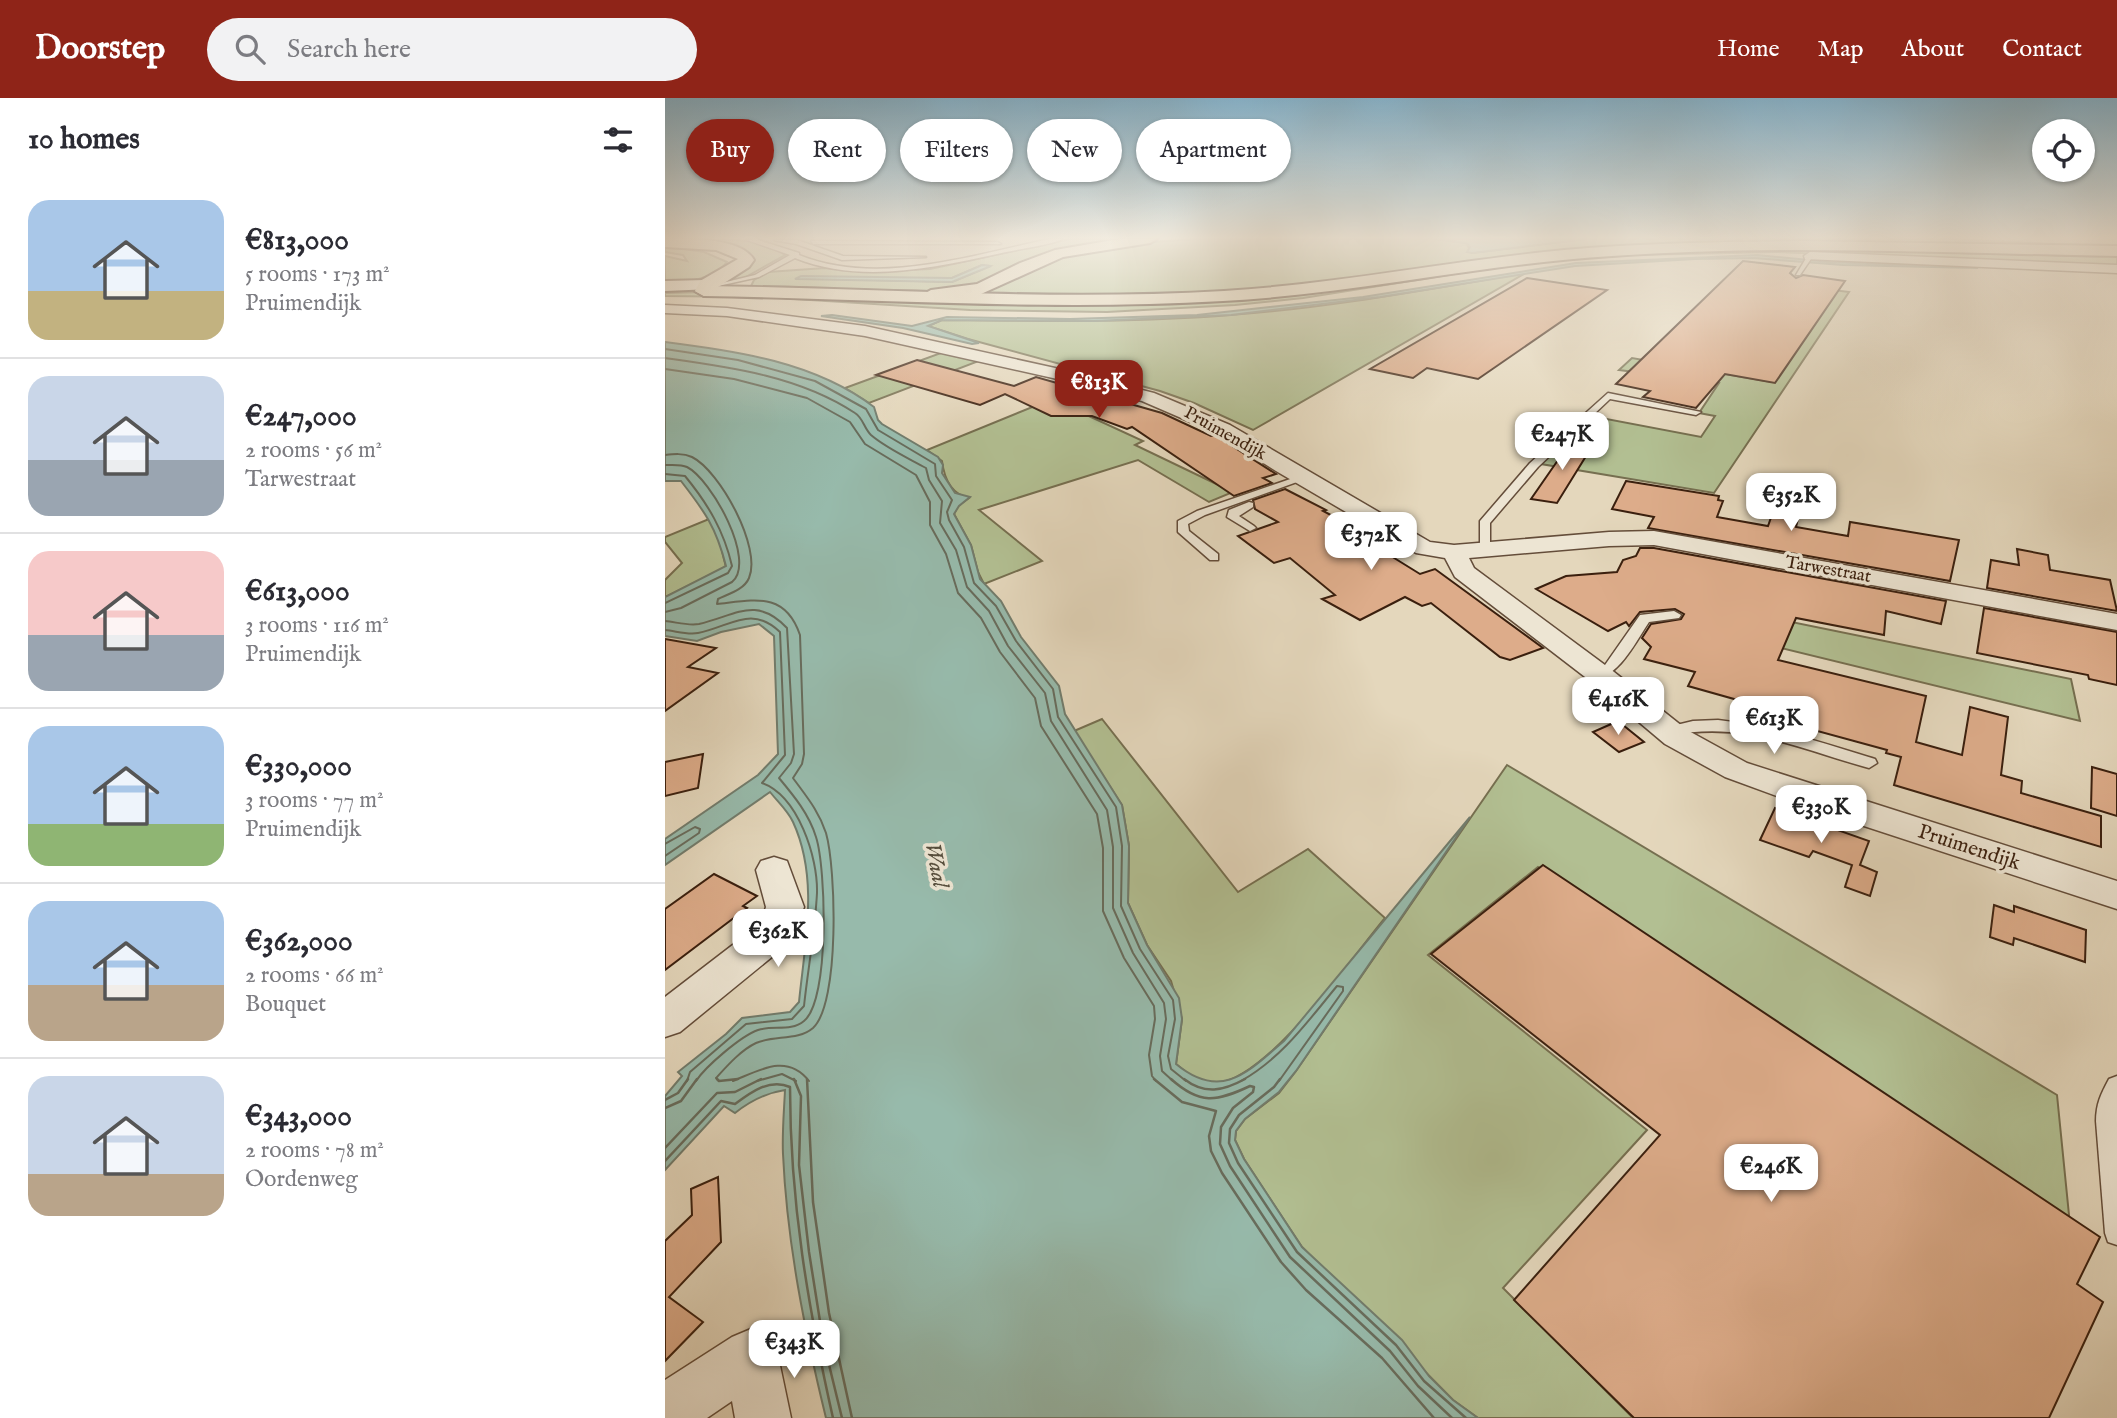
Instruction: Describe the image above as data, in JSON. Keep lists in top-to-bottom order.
{
  "streets": {
    "street": ["Pruimendijk", "Tarwestraat"]
  },
  "crossings": [
    ["Pruimendijk", "Tarwestraat"]
  ],
  "water": ["Waal"],
  "page": {
    "header": "Doorstep",
    "search": "Search here",
    "nav": [
      "Home",
      "Map",
      "About",
      "Contact"
    ],
    "heading": "10 homes",
    "chip": [
      "Buy",
      "Rent",
      "Filters",
      "New",
      "Apartment"
    ],
    "list": [
      {
        "name": "€813,000",
        "note": "5 rooms · 173 m² · Pruimendijk"
      },
      {
        "name": "€247,000",
        "note": "2 rooms · 56 m² · Tarwestraat"
      },
      {
        "name": "€613,000",
        "note": "3 rooms · 116 m² · Pruimendijk"
      },
      {
        "name": "€330,000",
        "note": "3 rooms · 77 m² · Pruimendijk"
      },
      {
        "name": "€362,000",
        "note": "2 rooms · 66 m² · Bouquet"
      },
      {
        "name": "€343,000",
        "note": "2 rooms · 78 m² · Oordenweg"
      }
    ],
    "price": [
      "€813K",
      "€247K",
      "€352K",
      "€372K",
      "€416K",
      "€613K",
      "€330K",
      "€362K",
      "€246K",
      "€343K"
    ]
  }
}
